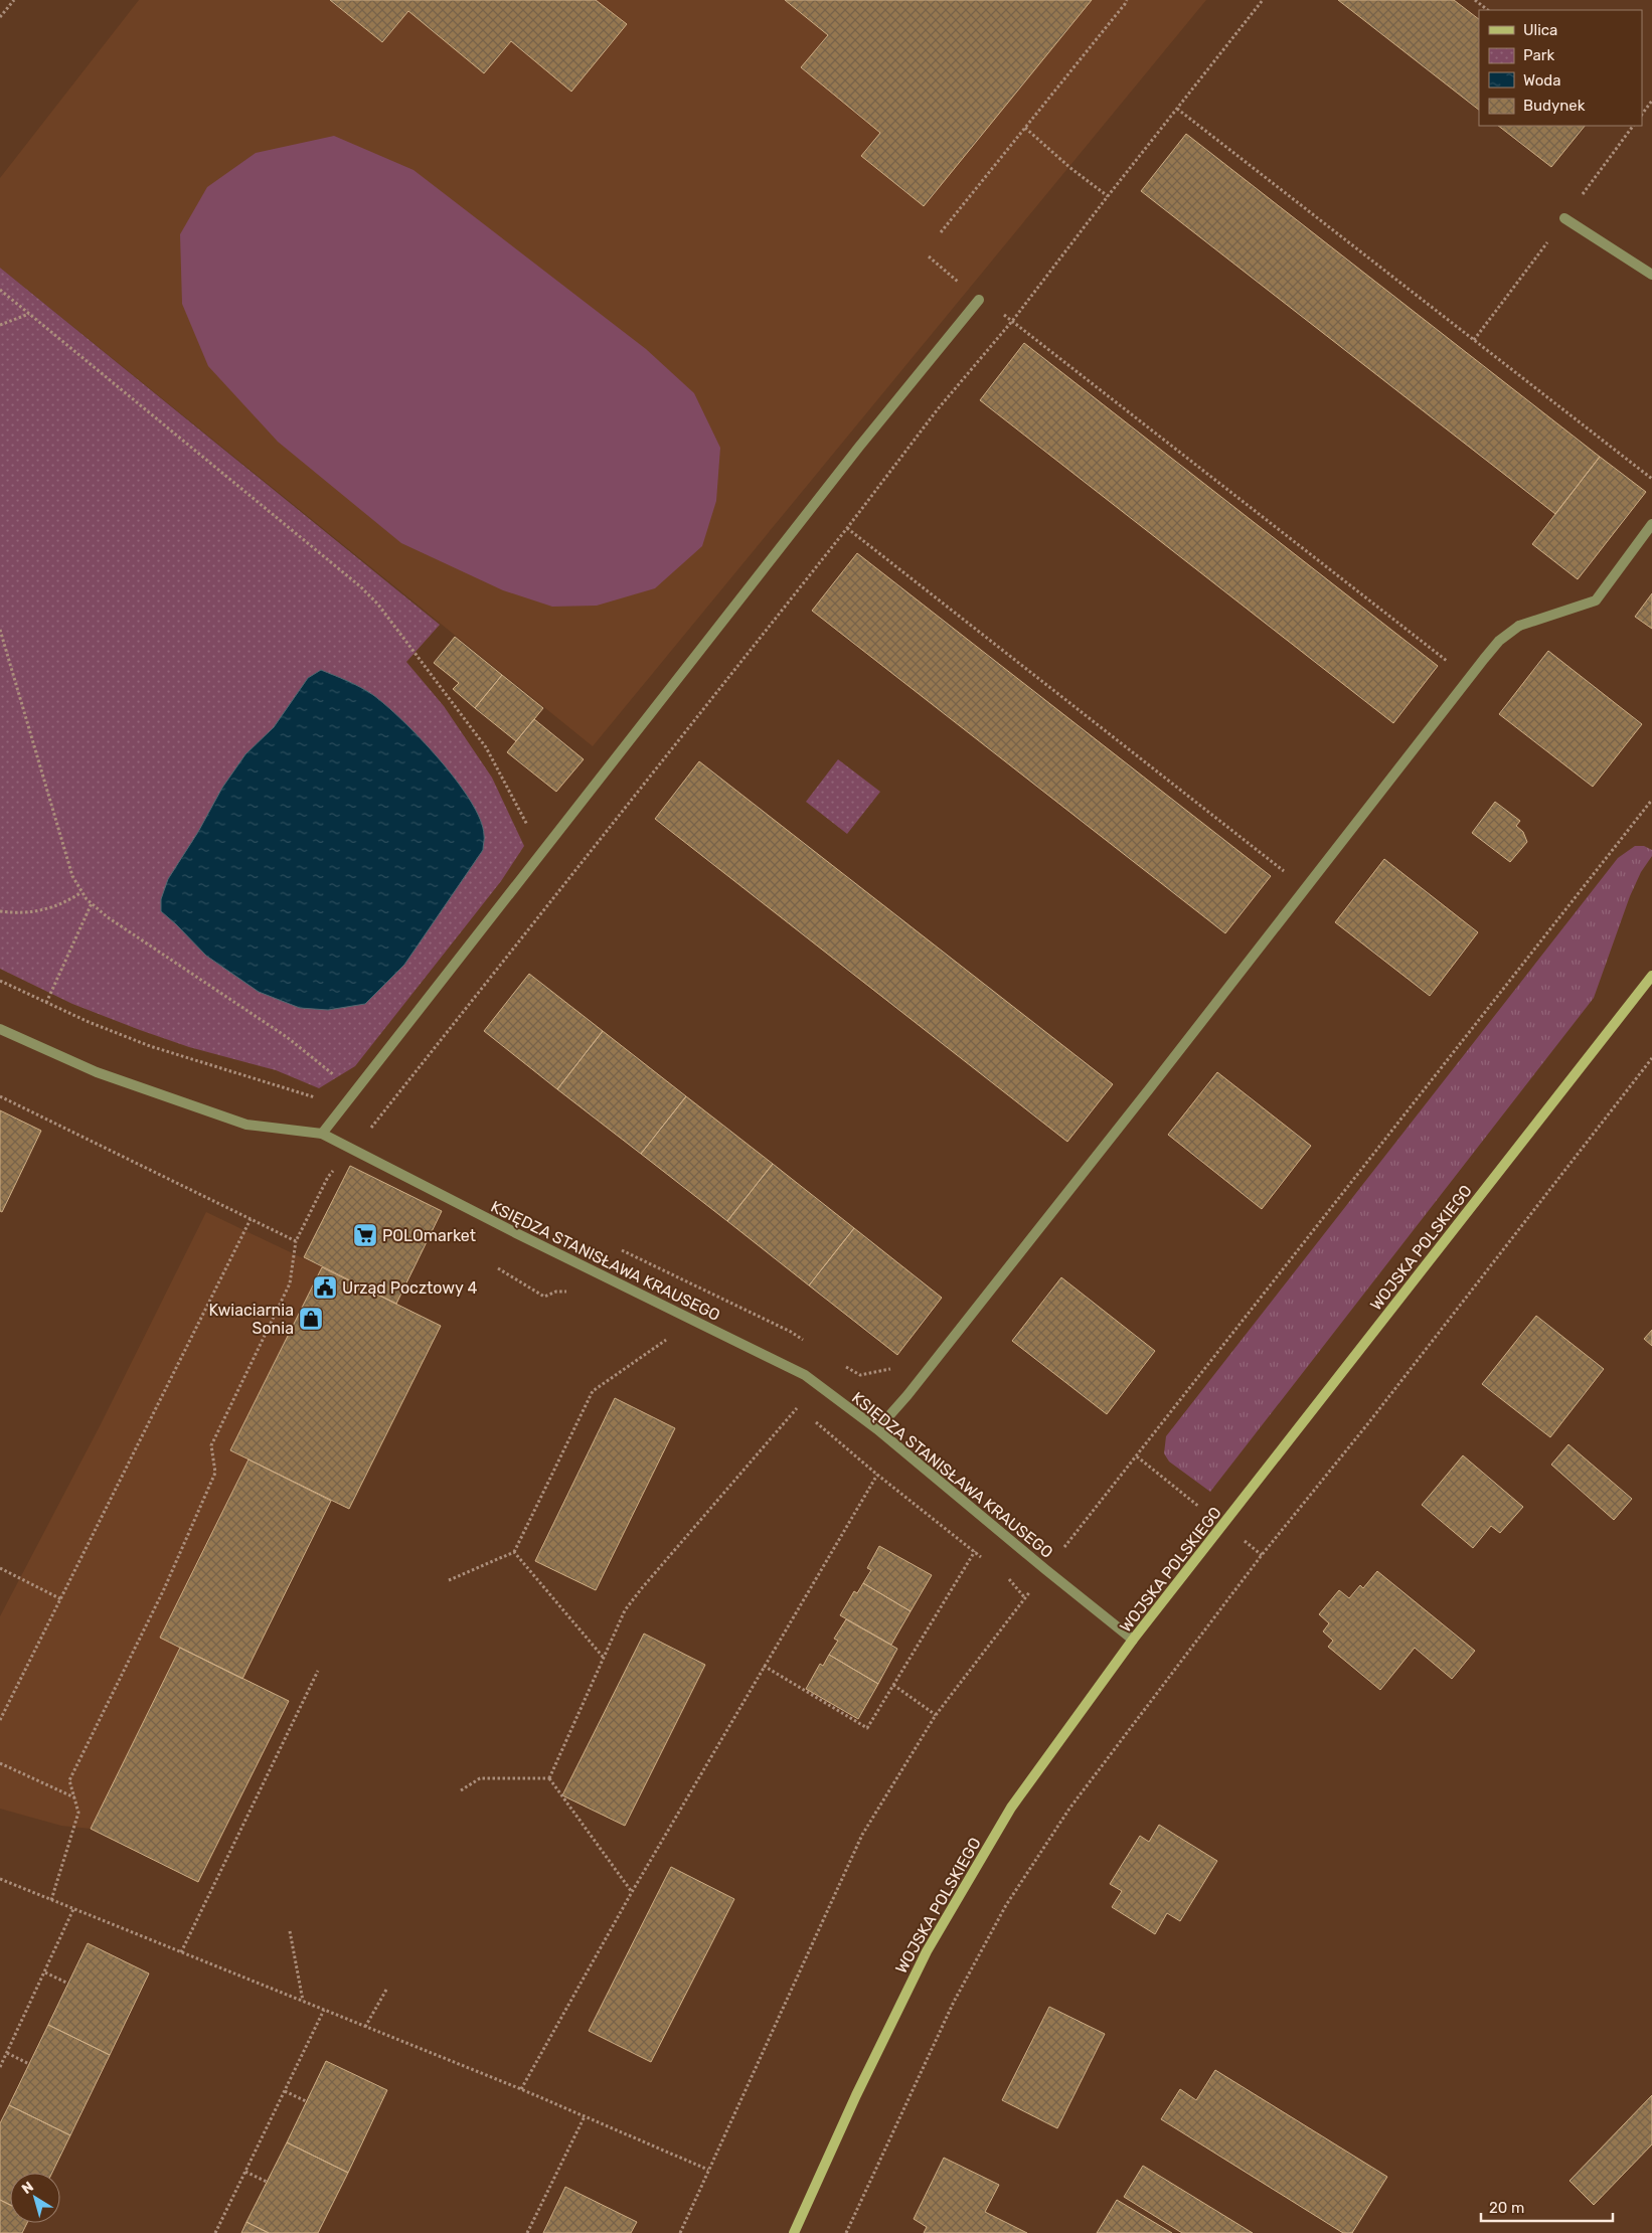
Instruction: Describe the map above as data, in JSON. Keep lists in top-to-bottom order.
{
  "streets": {
    "street": ["WOJSKA POLSKIEGO", "KSIĘDZA STANISŁAWA KRAUSEGO"]
  },
  "crossings": [
    ["WOJSKA POLSKIEGO", "KSIĘDZA STANISŁAWA KRAUSEGO"]
  ],
  "places": {
    "supermarket": ["POLOmarket"],
    "public building": ["Urząd Pocztowy 4"],
    "shop": ["Kwiaciarnia Sonia"]
  },
  "legend": [
    "Ulica",
    "Park",
    "Woda",
    "Budynek"
  ],
  "scale_bar": "20 m",
  "north": "top left"
}
